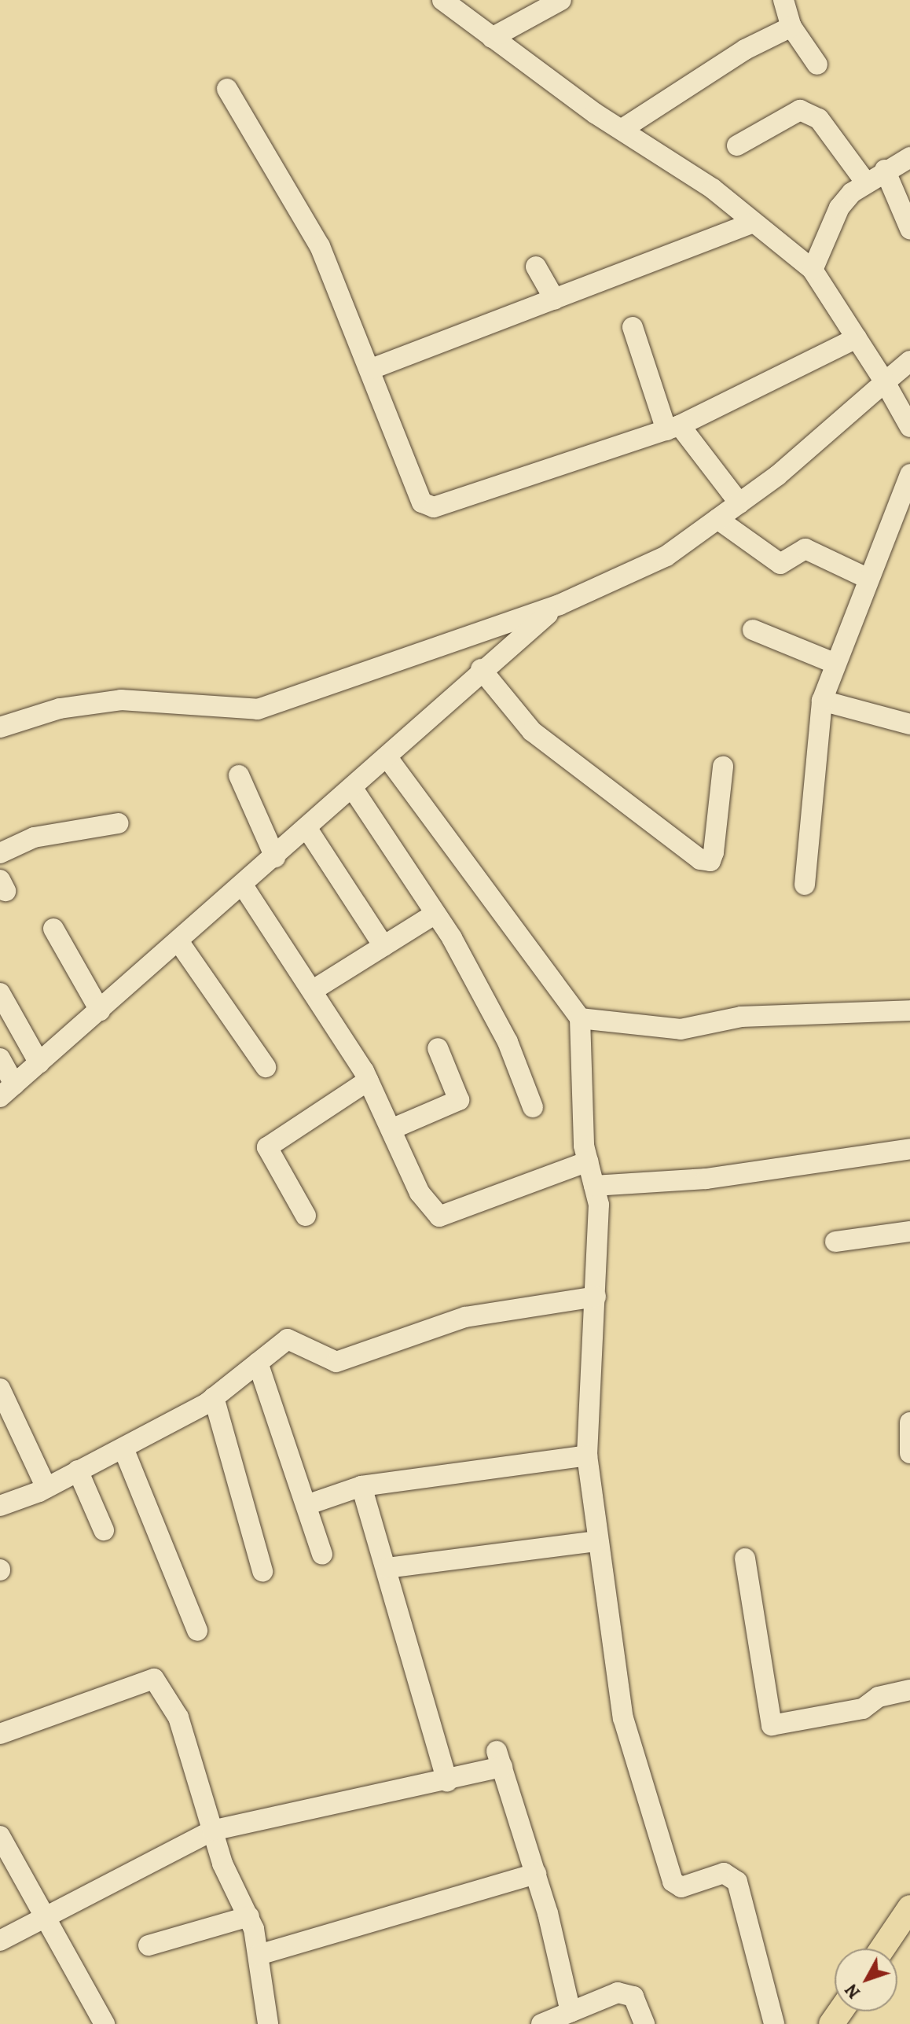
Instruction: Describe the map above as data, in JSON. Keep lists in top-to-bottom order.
{
  "north": "bottom left"
}
